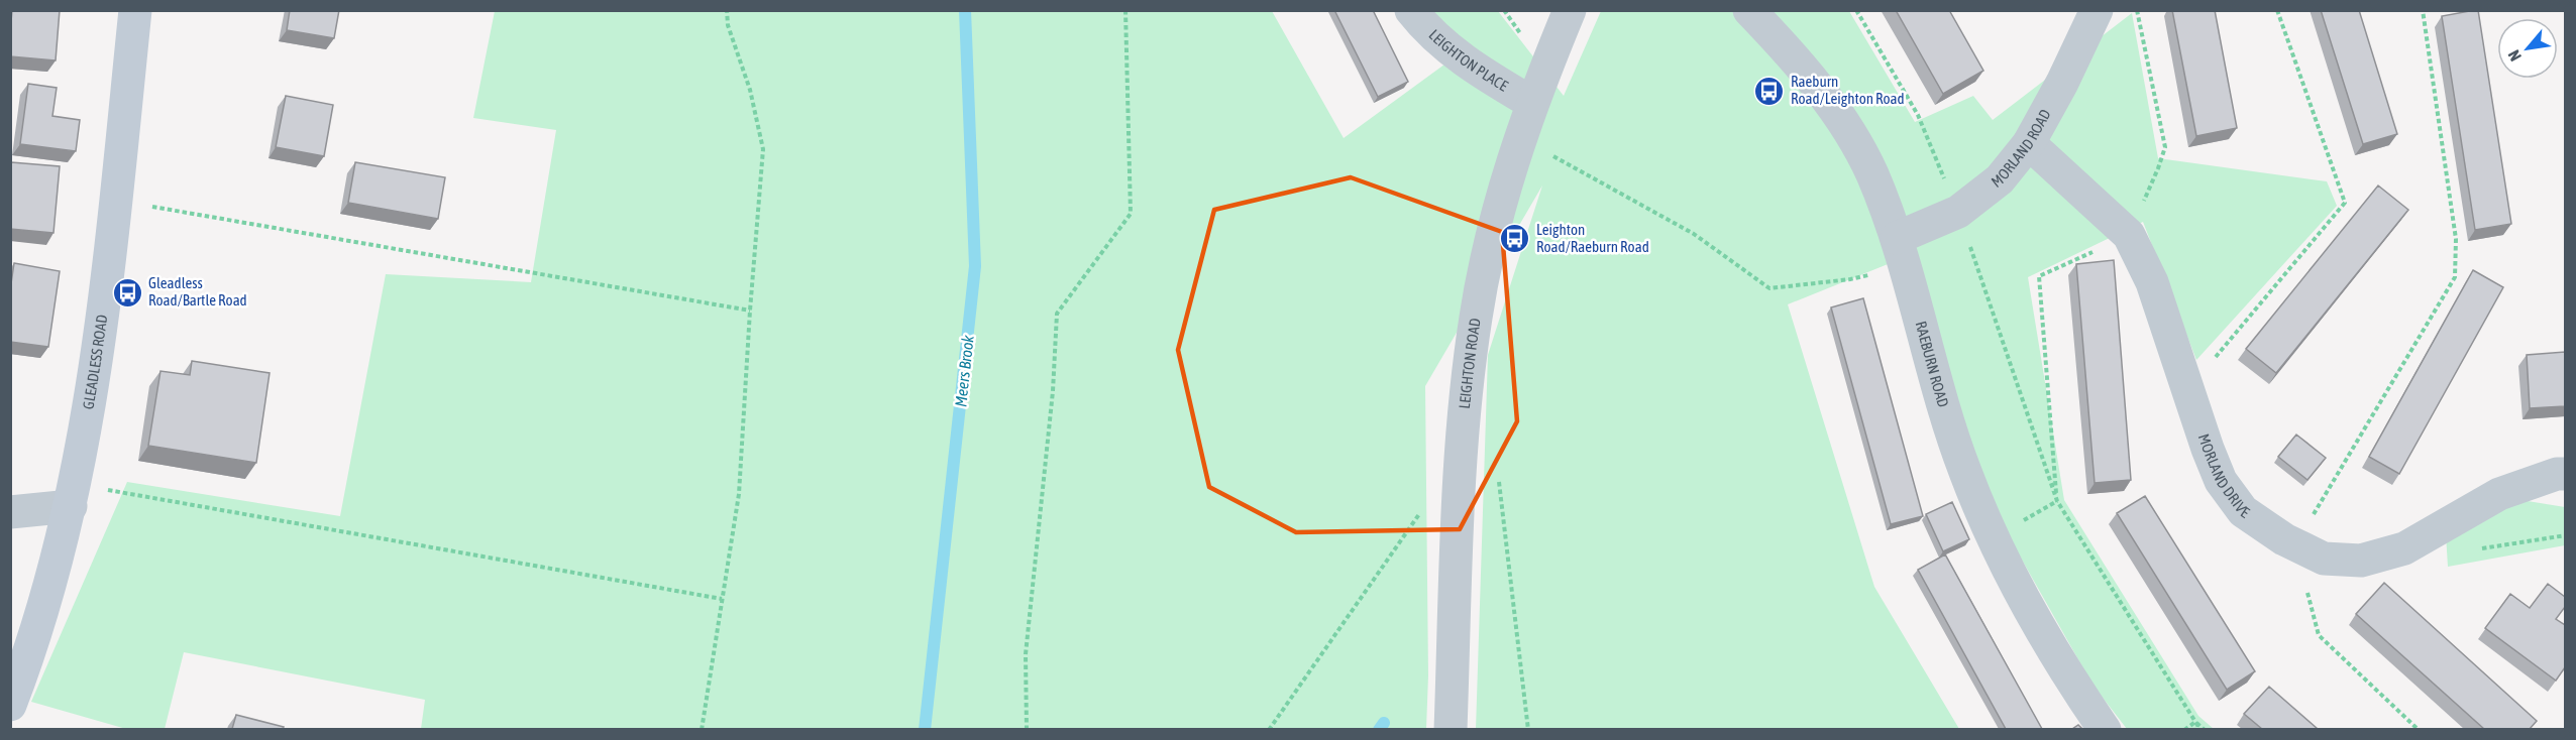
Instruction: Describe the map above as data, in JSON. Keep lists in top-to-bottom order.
{
  "streets": {
    "main road": ["GLEADLESS ROAD"],
    "street": [
      "LEIGHTON PLACE",
      "MORLAND ROAD",
      "LEIGHTON ROAD",
      "RAEBURN ROAD",
      "MORLAND DRIVE"
    ]
  },
  "crossings": [
    ["LEIGHTON PLACE", "LEIGHTON ROAD"],
    ["MORLAND ROAD", "RAEBURN ROAD"],
    ["MORLAND ROAD", "MORLAND DRIVE"]
  ],
  "water": ["Meers Brook"],
  "places": {
    "bus stop": ["Raeburn Road/Leighton Road", "Leighton Road/Raeburn Road", "Gleadless Road/Bartle Road"]
  },
  "north": "bottom left"
}
